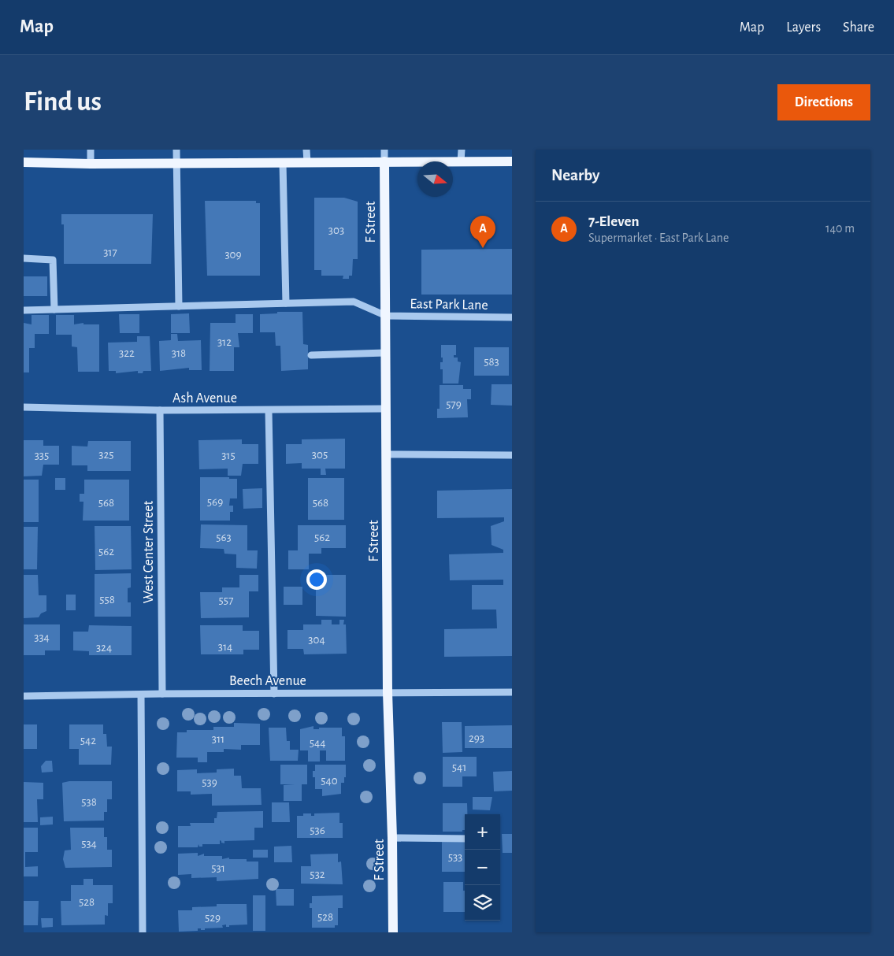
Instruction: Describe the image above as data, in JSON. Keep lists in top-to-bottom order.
{
  "streets": {
    "main road": ["F Street"],
    "street": [
      "East Park Lane",
      "Ash Avenue",
      "West Center Street",
      "Beech Avenue"
    ]
  },
  "crossings": [
    ["F Street", "East Park Lane"],
    ["F Street", "Ash Avenue"],
    ["F Street", "Beech Avenue"],
    ["Ash Avenue", "West Center Street"],
    ["West Center Street", "Beech Avenue"]
  ],
  "house_numbers": [
    "303",
    "317",
    "309",
    "312",
    "322",
    "318",
    "583",
    "579",
    "325",
    "305",
    "335",
    "315",
    "569",
    "568",
    "568",
    "563",
    "562",
    "562",
    "558",
    "557",
    "334",
    "304",
    "314",
    "324",
    "293",
    "311",
    "542",
    "544",
    "541",
    "540",
    "539",
    "538",
    "536",
    "534",
    "533",
    "531",
    "532",
    "528",
    "528",
    "529"
  ],
  "north": "right",
  "page": {
    "header": "Map",
    "nav": ["Map", "Layers", "Share"],
    "buttons": "Directions",
    "title": "Find us",
    "heading": "Nearby",
    "list": [
      {
        "mark": "A",
        "name": "7-Eleven",
        "note": "Supermarket · East Park Lane",
        "value": "140 m"
      }
    ],
    "pins": "A",
    "map_buttons": ["+", "−"]
  }
}
